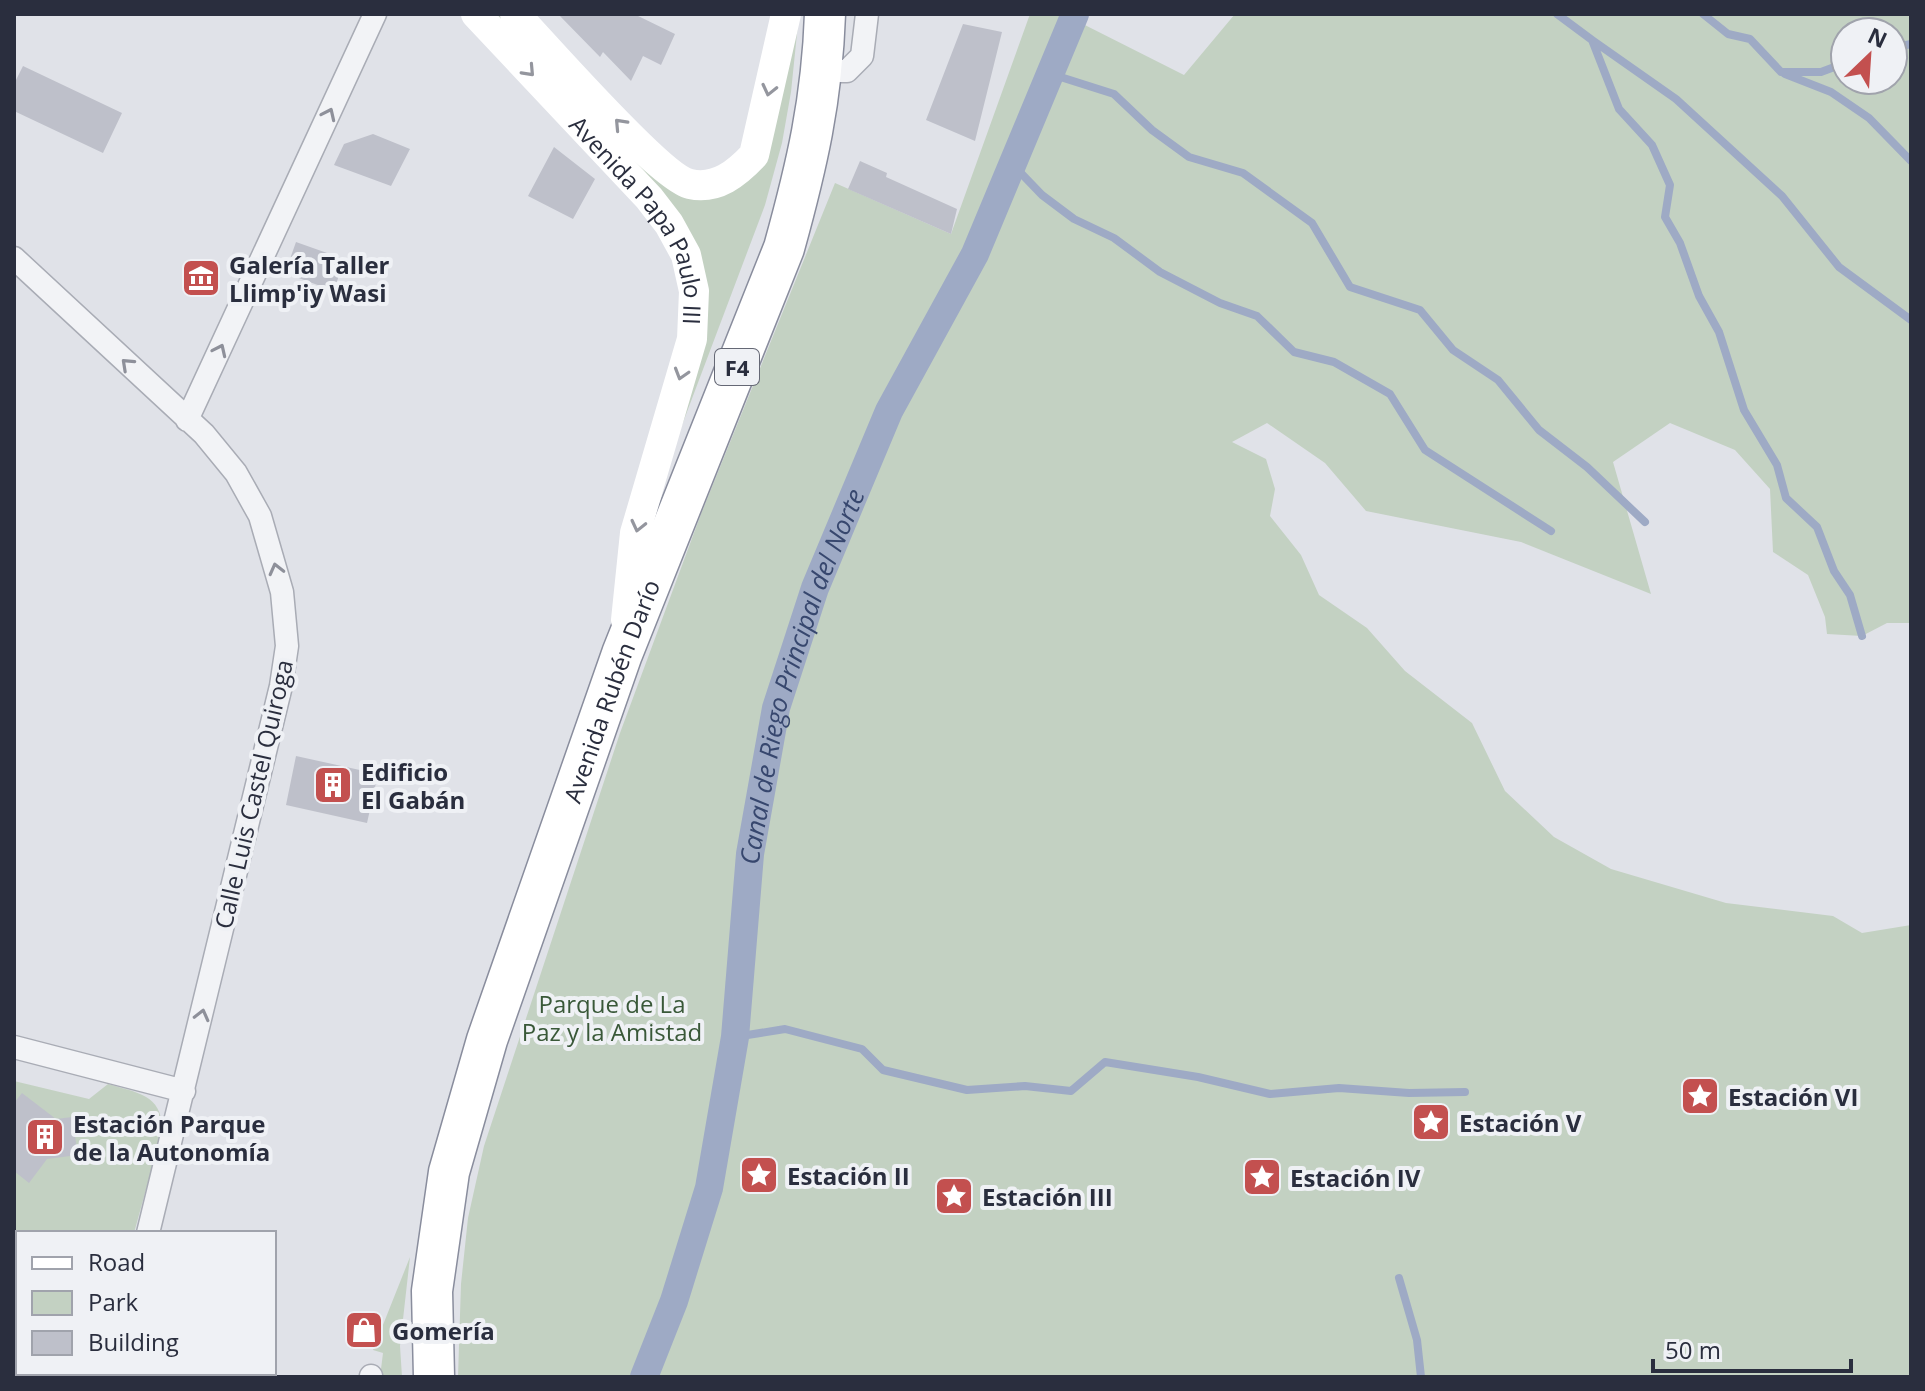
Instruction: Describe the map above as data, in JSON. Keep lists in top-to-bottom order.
{
  "streets": {
    "highway": ["F4", "Avenida Rubén Darío"],
    "main road": ["Avenida Papa Paulo III"],
    "street": ["Calle Luis Castel Quiroga"]
  },
  "crossings": [
    ["Avenida Papa Paulo III", "Avenida Rubén Darío"]
  ],
  "one_way": ["Calle Luis Castel Quiroga"],
  "water": ["Canal de Riego Principal del Norte"],
  "parks": ["Parque de La Paz y la Amistad"],
  "places": {
    "museum": ["Galería Taller Llimp'iy Wasi"],
    "building": ["Edificio El Gabán", "Estación Parque de la Autonomía"],
    "place": [
      "Estación VI",
      "Estación V",
      "Estación II",
      "Estación IV",
      "Estación III"
    ],
    "shop": ["Gomería"]
  },
  "legend": ["Road", "Park", "Building"],
  "scale_bar": "50 m",
  "north": "top right"
}
